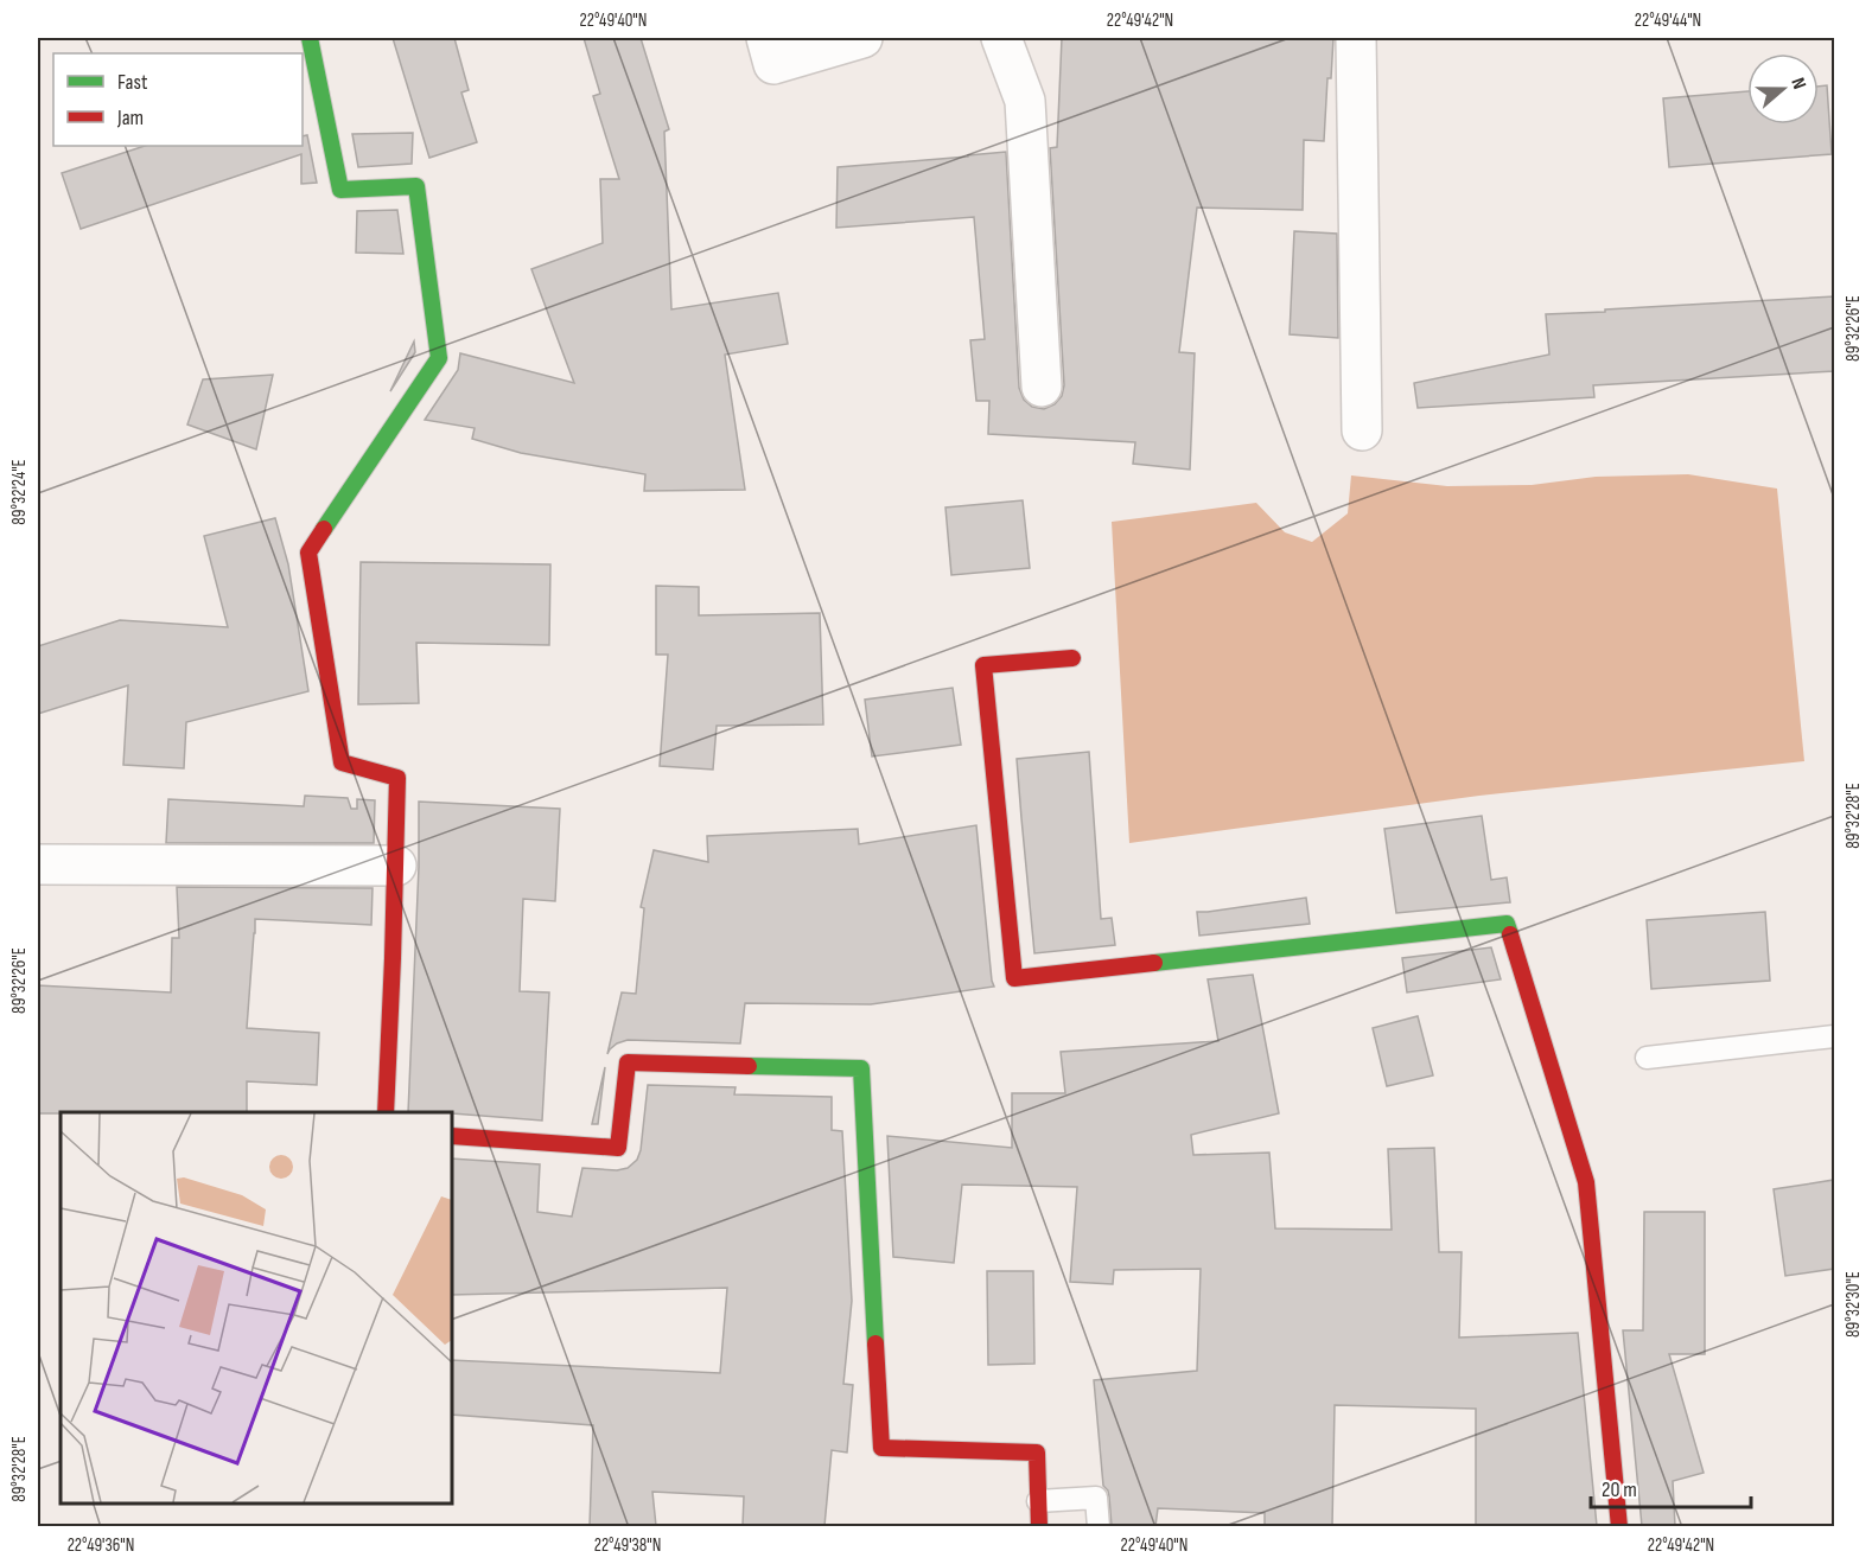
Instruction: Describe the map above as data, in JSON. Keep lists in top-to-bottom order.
{
  "legend": ["Fast", "Jam"],
  "scale_bar": "20 m",
  "north": "right",
  "coordinates": [
    "22°49'40\"N",
    "22°49'42\"N",
    "22°49'44\"N",
    "89°32'26\"E",
    "89°32'24\"E",
    "89°32'28\"E",
    "89°32'30\"E",
    "22°49'36\"N",
    "22°49'38\"N"
  ]
}
